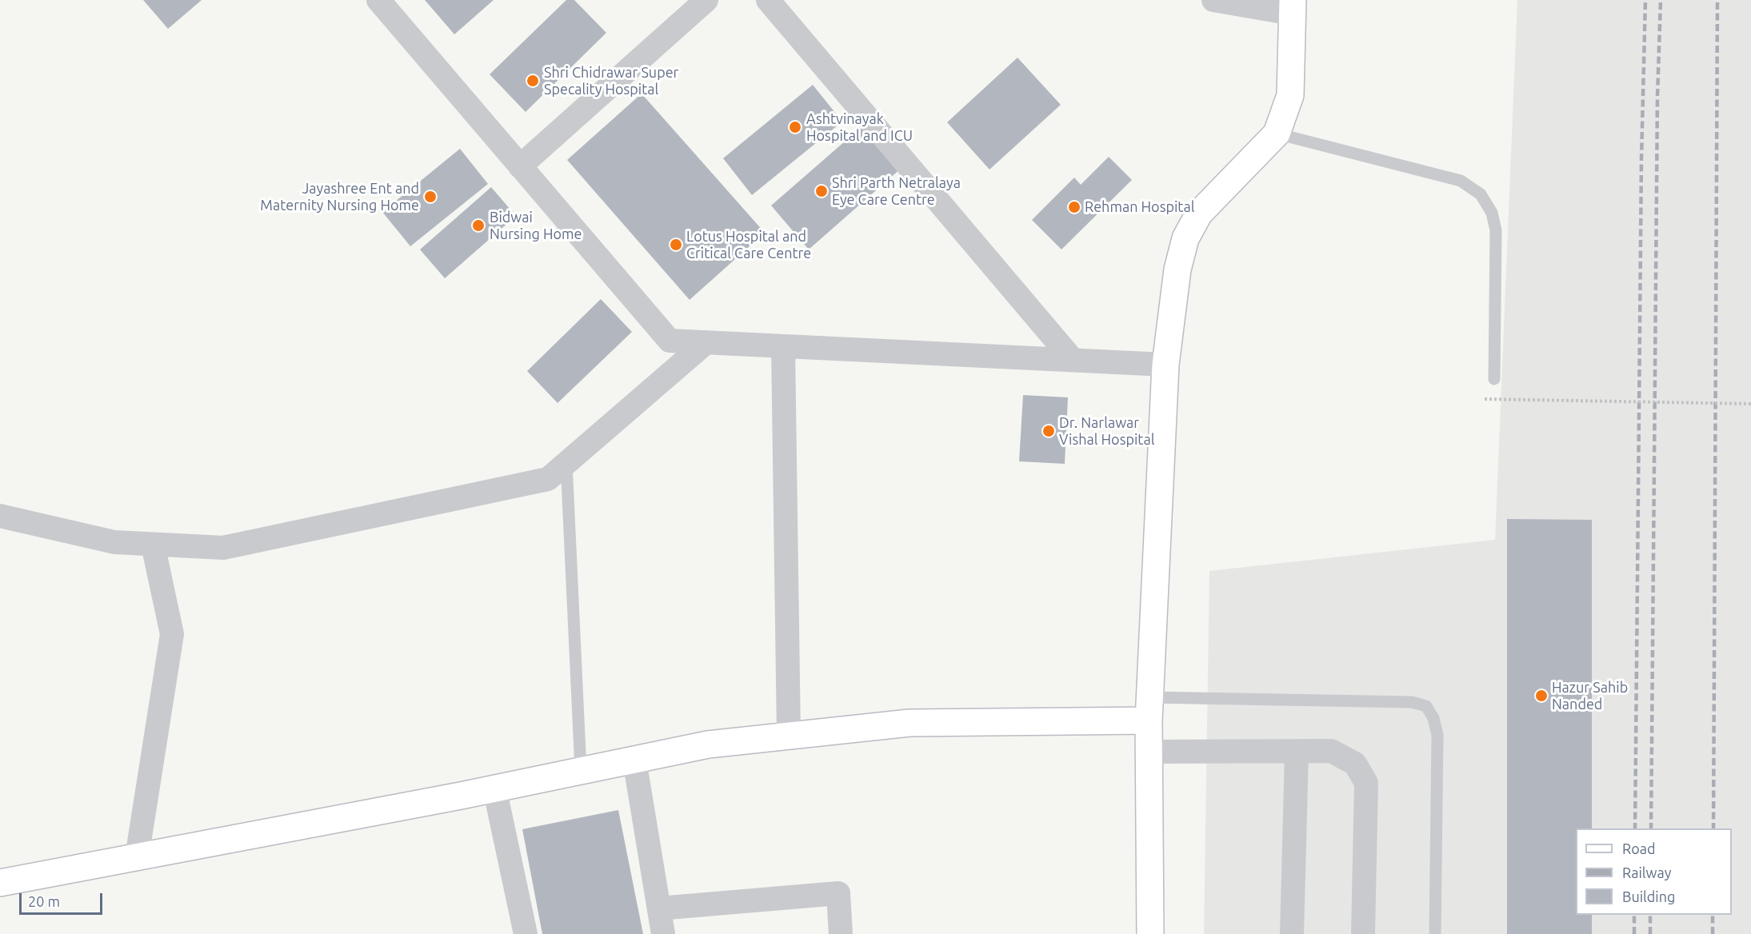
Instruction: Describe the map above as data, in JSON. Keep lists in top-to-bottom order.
{
  "places": [
    "Shri Chidrawar Super Specality Hospital",
    "Ashtvinayak Hospital and ICU",
    "Shri Parth Netralaya Eye Care Centre",
    "Jayashree Ent and Maternity Nursing Home",
    "Rehman Hospital",
    "Bidwai Nursing Home",
    "Lotus Hospital and Critical Care Centre",
    "Dr. Narlawar Vishal Hospital",
    "Hazur Sahib Nanded"
  ],
  "legend": ["Road", "Railway", "Building"],
  "scale_bar": "20 m"
}
